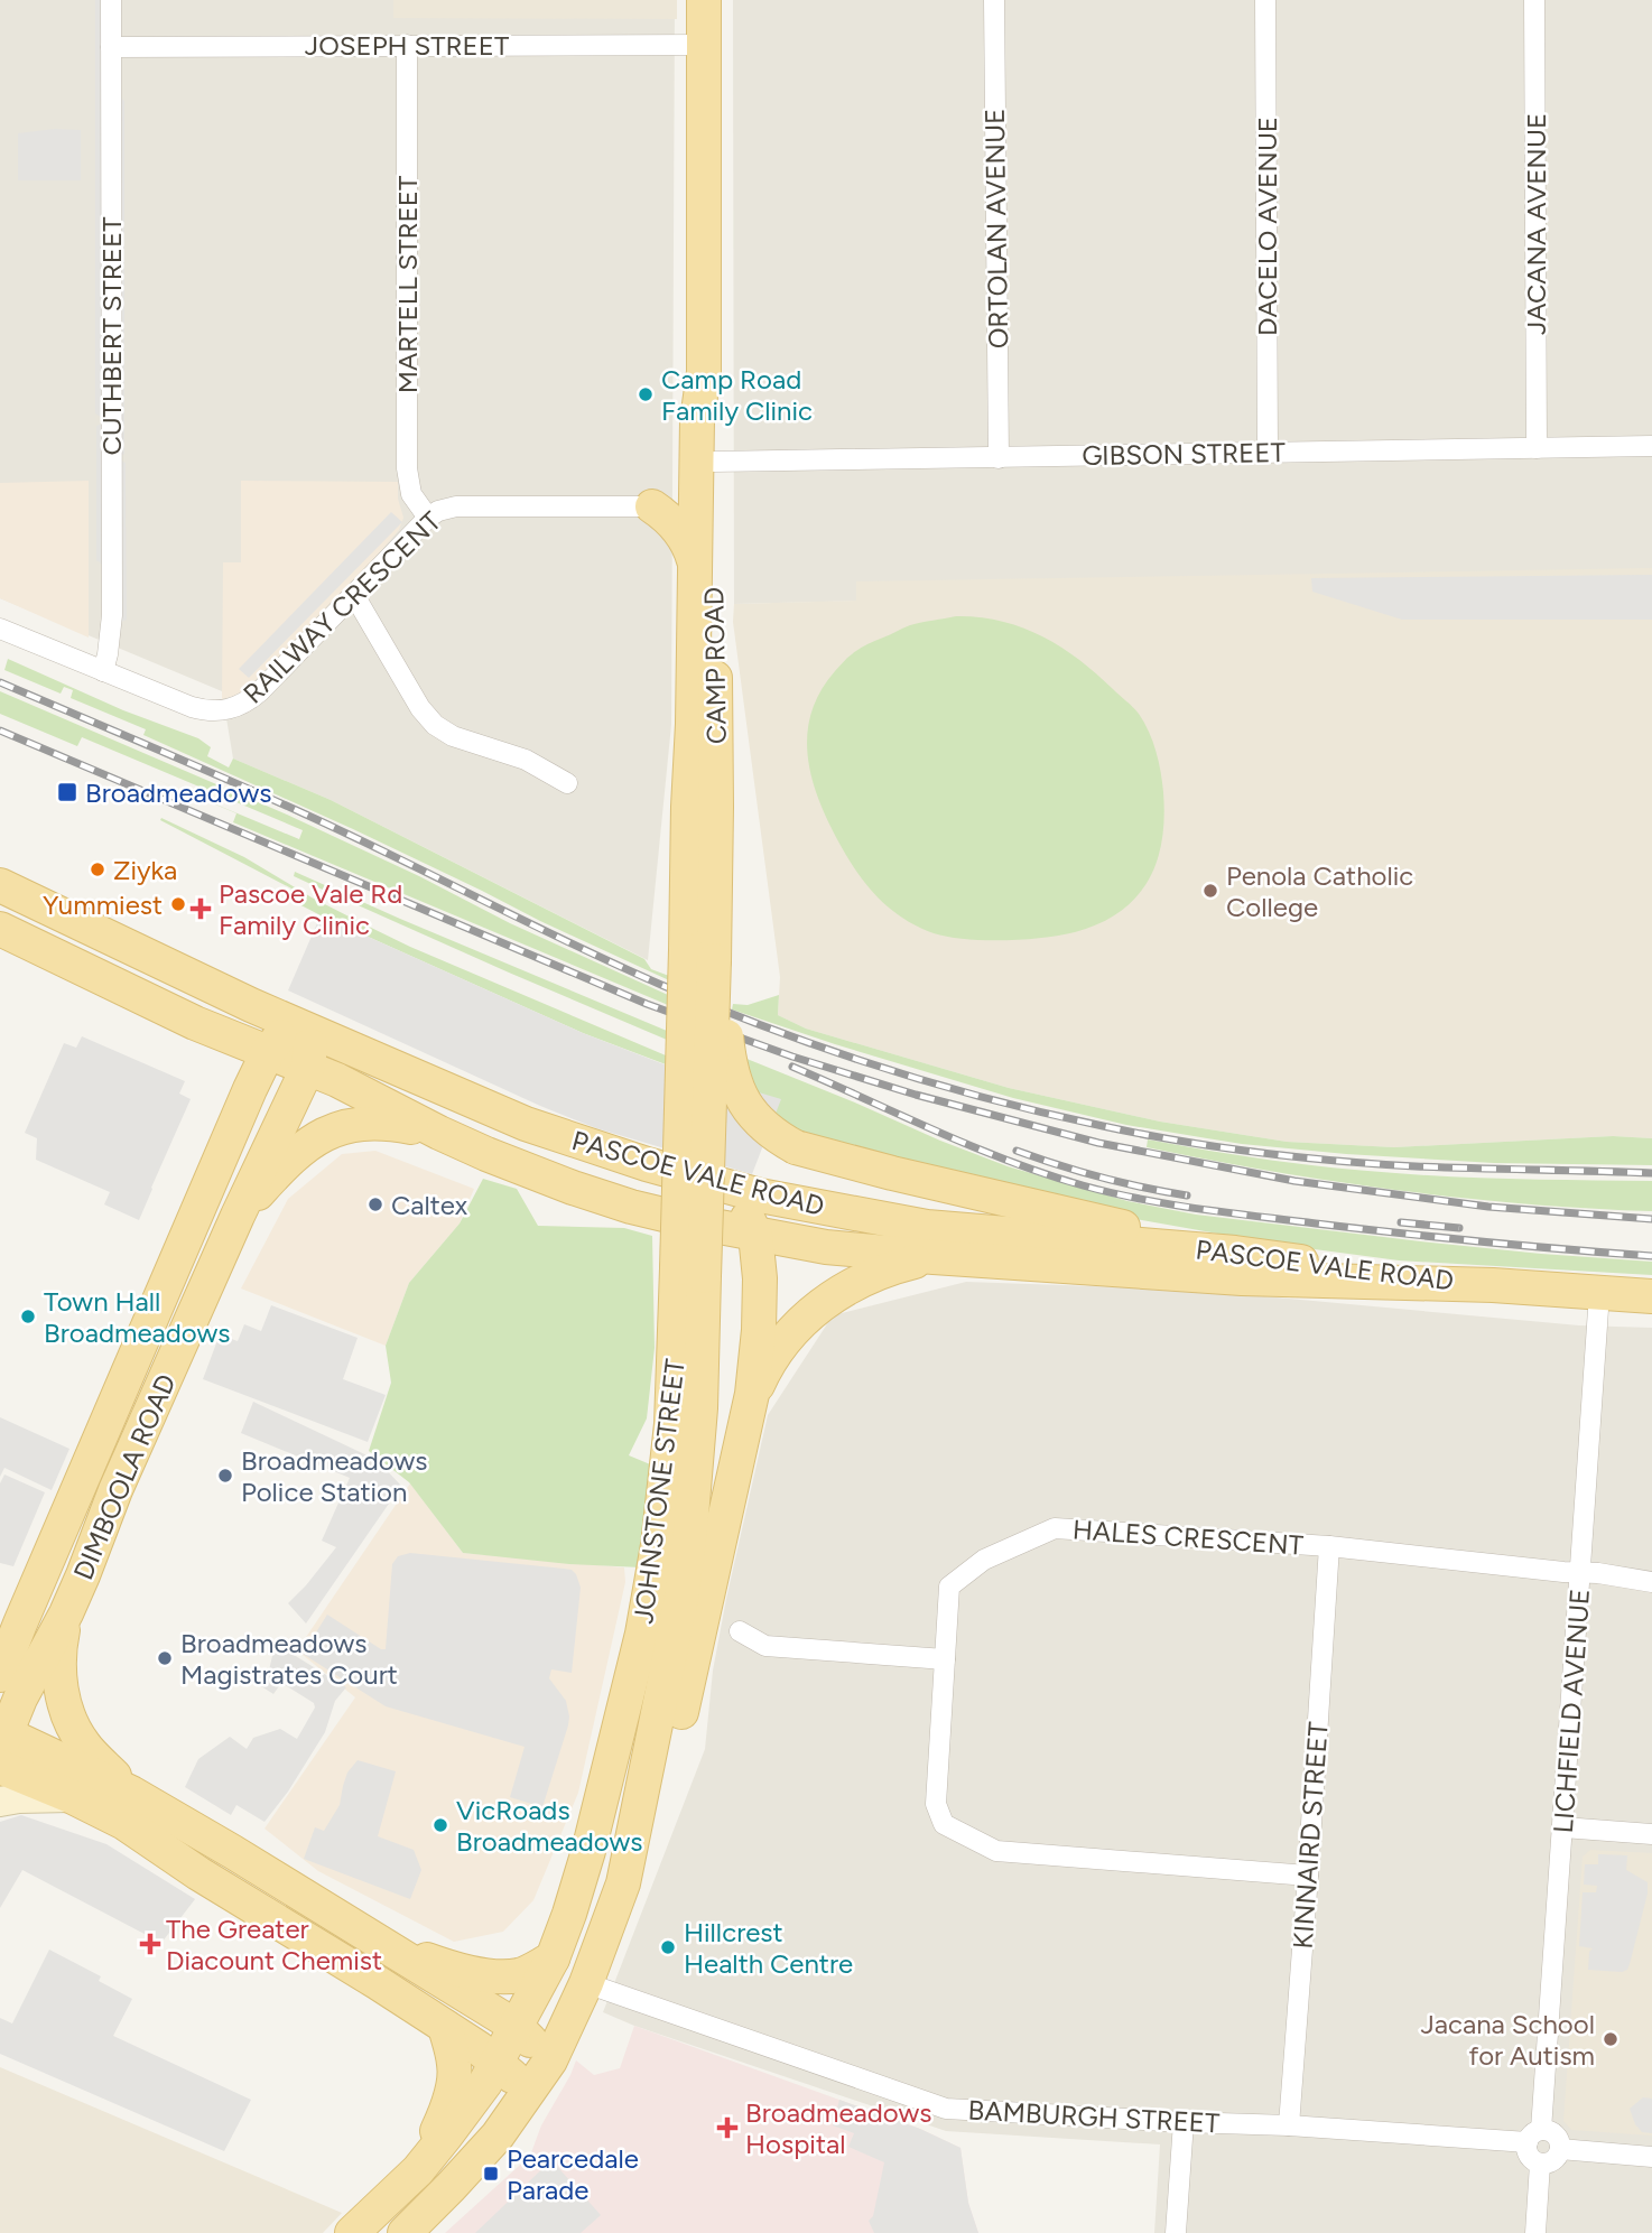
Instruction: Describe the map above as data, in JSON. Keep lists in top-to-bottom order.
{
  "streets": {
    "main road": [
      "CAMP ROAD",
      "PASCOE VALE ROAD",
      "DIMBOOLA ROAD",
      "JOHNSTONE STREET"
    ],
    "street": [
      "JOSEPH STREET",
      "JACANA AVENUE",
      "DACELO AVENUE",
      "ORTOLAN AVENUE",
      "MARTELL STREET",
      "CUTHBERT STREET",
      "GIBSON STREET",
      "RAILWAY CRESCENT",
      "HALES CRESCENT",
      "LICHFIELD AVENUE",
      "KINNAIRD STREET",
      "BAMBURGH STREET"
    ]
  },
  "crossings": [
    ["JOSEPH STREET", "MARTELL STREET"],
    ["JOSEPH STREET", "CUTHBERT STREET"],
    ["JOSEPH STREET", "CAMP ROAD"],
    ["JACANA AVENUE", "GIBSON STREET"],
    ["DACELO AVENUE", "GIBSON STREET"],
    ["ORTOLAN AVENUE", "GIBSON STREET"],
    ["MARTELL STREET", "RAILWAY CRESCENT"],
    ["CUTHBERT STREET", "RAILWAY CRESCENT"],
    ["GIBSON STREET", "CAMP ROAD"],
    ["CAMP ROAD", "JOHNSTONE STREET"],
    ["PASCOE VALE ROAD", "DIMBOOLA ROAD"],
    ["PASCOE VALE ROAD", "LICHFIELD AVENUE"],
    ["JOHNSTONE STREET", "BAMBURGH STREET"],
    ["HALES CRESCENT", "LICHFIELD AVENUE"],
    ["HALES CRESCENT", "KINNAIRD STREET"],
    ["LICHFIELD AVENUE", "BAMBURGH STREET"],
    ["KINNAIRD STREET", "BAMBURGH STREET"]
  ],
  "places": {
    "other": [
      "Camp Road Family Clinic",
      "Ziyka",
      "Penola Catholic College",
      "Yummiest",
      "Caltex",
      "Town Hall Broadmeadows",
      "Broadmeadows Police Station",
      "Broadmeadows Magistrates Court",
      "VicRoads Broadmeadows",
      "Hillcrest Health Centre",
      "Jacana School for Autism"
    ],
    "transit": ["Broadmeadows", "Pearcedale Parade"],
    "health": ["Pascoe Vale Rd Family Clinic", "The Greater Diacount Chemist", "Broadmeadows Hospital"]
  }
}
